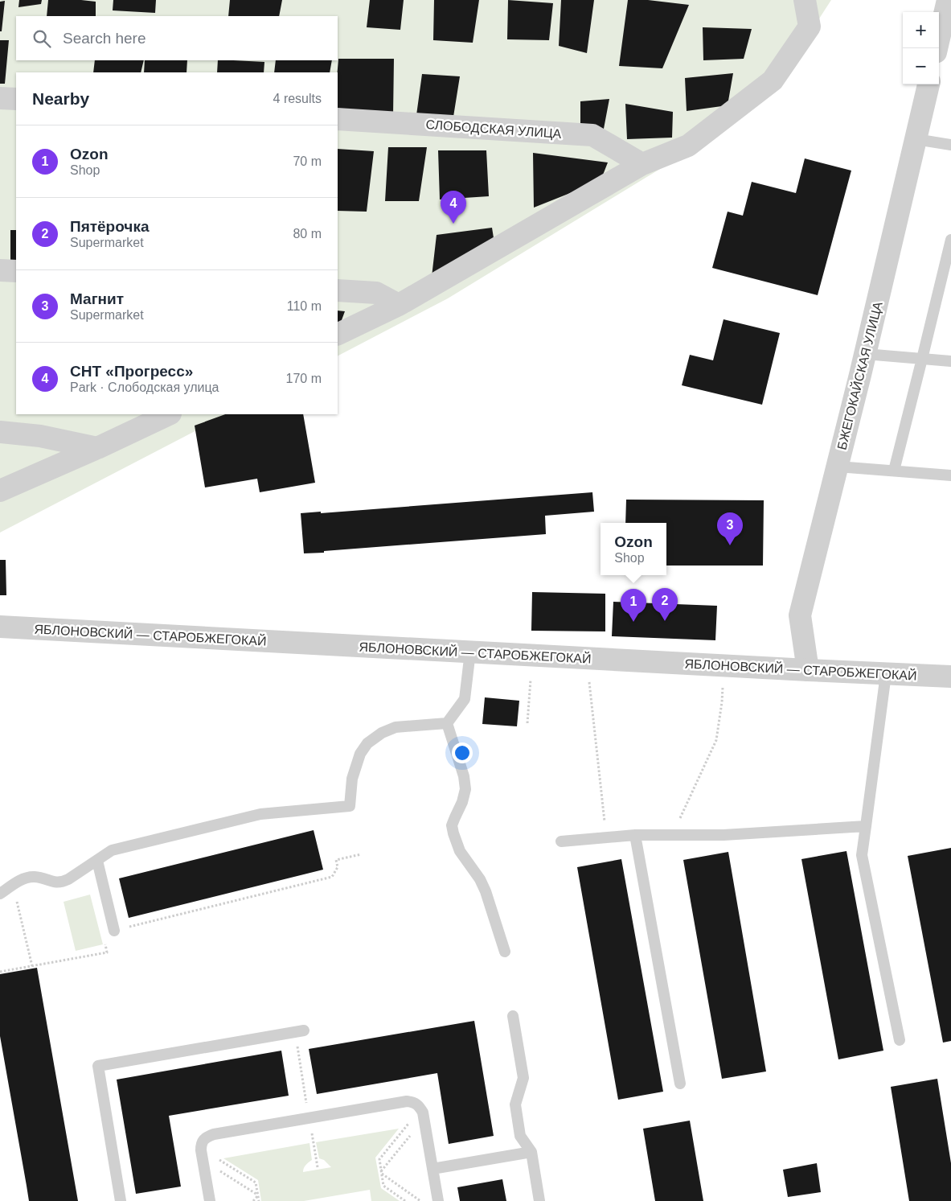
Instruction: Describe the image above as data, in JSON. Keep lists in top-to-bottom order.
{
  "streets": {
    "street": ["СЛОБОДСКАЯ УЛИЦА", "БЖЕГОКАЙСКАЯ УЛИЦА", "ЯБЛОНОВСКИЙ — СТАРОБЖЕГОКАЙ"]
  },
  "crossings": [
    ["БЖЕГОКАЙСКАЯ УЛИЦА", "ЯБЛОНОВСКИЙ — СТАРОБЖЕГОКАЙ"]
  ],
  "page": {
    "map_buttons": ["+", "−"],
    "search": "Search here",
    "heading": ["Nearby", "4 results"],
    "list": [
      {
        "mark": "1",
        "name": "Ozon",
        "note": "Shop",
        "value": "70 m"
      },
      {
        "mark": "2",
        "name": "Пятёрочка",
        "note": "Supermarket",
        "value": "80 m"
      },
      {
        "mark": "3",
        "name": "Магнит",
        "note": "Supermarket",
        "value": "110 m"
      },
      {
        "mark": "4",
        "name": "СНТ «Прогресс»",
        "note": "Park · Слободская улица",
        "value": "170 m"
      }
    ],
    "pins": [
      "4",
      "3",
      "2",
      "1"
    ],
    "popup": ["Ozon", "Shop"]
  }
}
